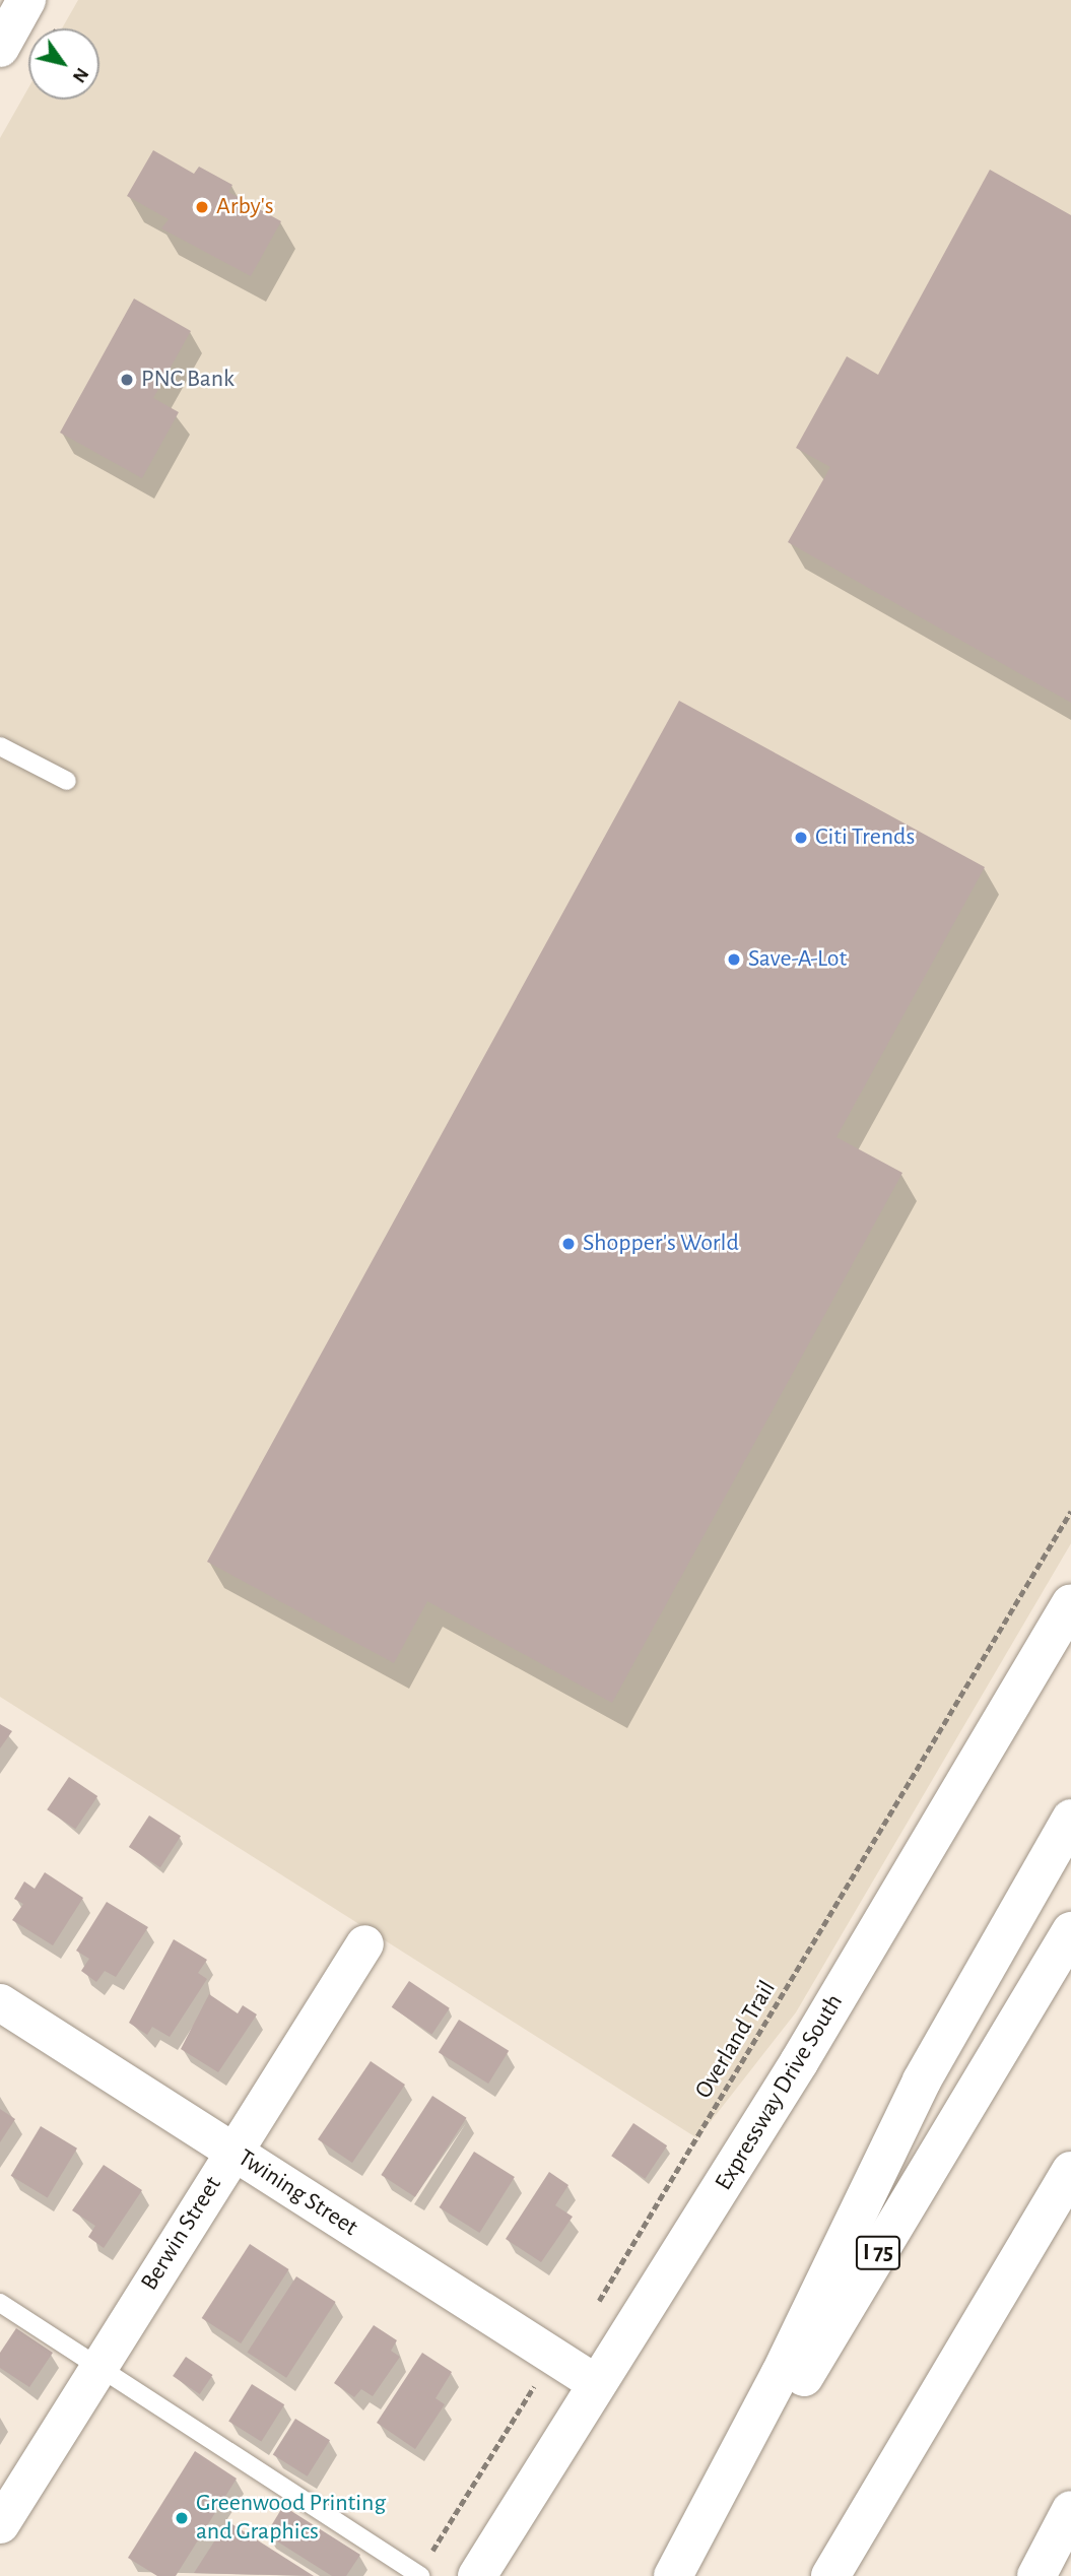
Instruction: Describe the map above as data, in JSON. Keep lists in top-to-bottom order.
{
  "streets": {
    "main road": ["Expressway Drive South", "I 75"],
    "street": ["Twining Street", "Berwin Street"],
    "path": ["Overland Trail"]
  },
  "crossings": [
    ["Expressway Drive South", "Twining Street"],
    ["Twining Street", "Berwin Street"]
  ],
  "places": [
    "Arby's",
    "PNC Bank",
    "Citi Trends",
    "Save-A-Lot",
    "Shopper's World",
    "Greenwood Printing and Graphics"
  ],
  "north": "bottom right"
}
